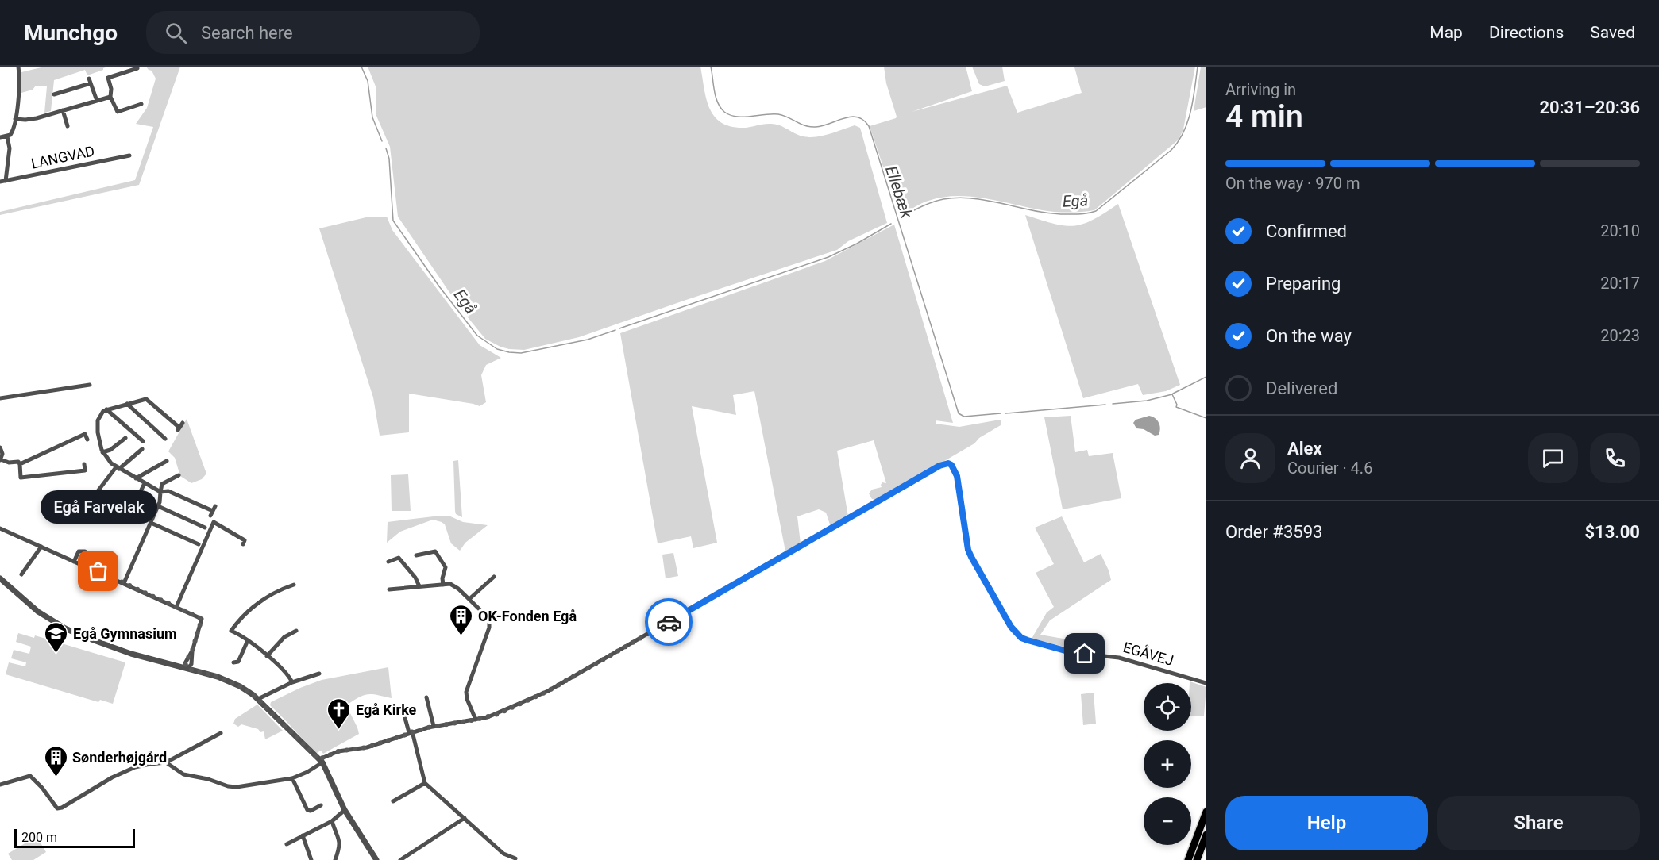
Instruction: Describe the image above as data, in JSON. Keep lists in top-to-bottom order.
{
  "streets": {
    "street": ["LANGVAD", "EGÅVEJ"]
  },
  "water": ["Ellebæk", "Egå"],
  "places": {
    "other": ["Egå Farvelak"],
    "building": ["OK-Fonden Egå", "Sønderhøjgård"],
    "school or university": ["Egå Gymnasium"],
    "church": ["Egå Kirke"]
  },
  "scale_bar": "200 m",
  "page": {
    "header": "Munchgo",
    "search": "Search here",
    "nav": ["Map", "Directions", "Saved"],
    "heading": ["4 min", "Arriving in", "20:31–20:36"],
    "panel": [
      "Alex",
      "Courier · 4.6",
      "Order #3593",
      "$13.00"
    ],
    "bar": "On the way · 970 m",
    "list": [
      ["Confirmed", "20:10"],
      ["Preparing", "20:17"],
      ["On the way", "20:23"],
      "Delivered"
    ],
    "bubble": "Egå Farvelak",
    "map_buttons": ["+", "−"],
    "buttons": ["Help", "Share"],
    "scale": "200 m"
  }
}
